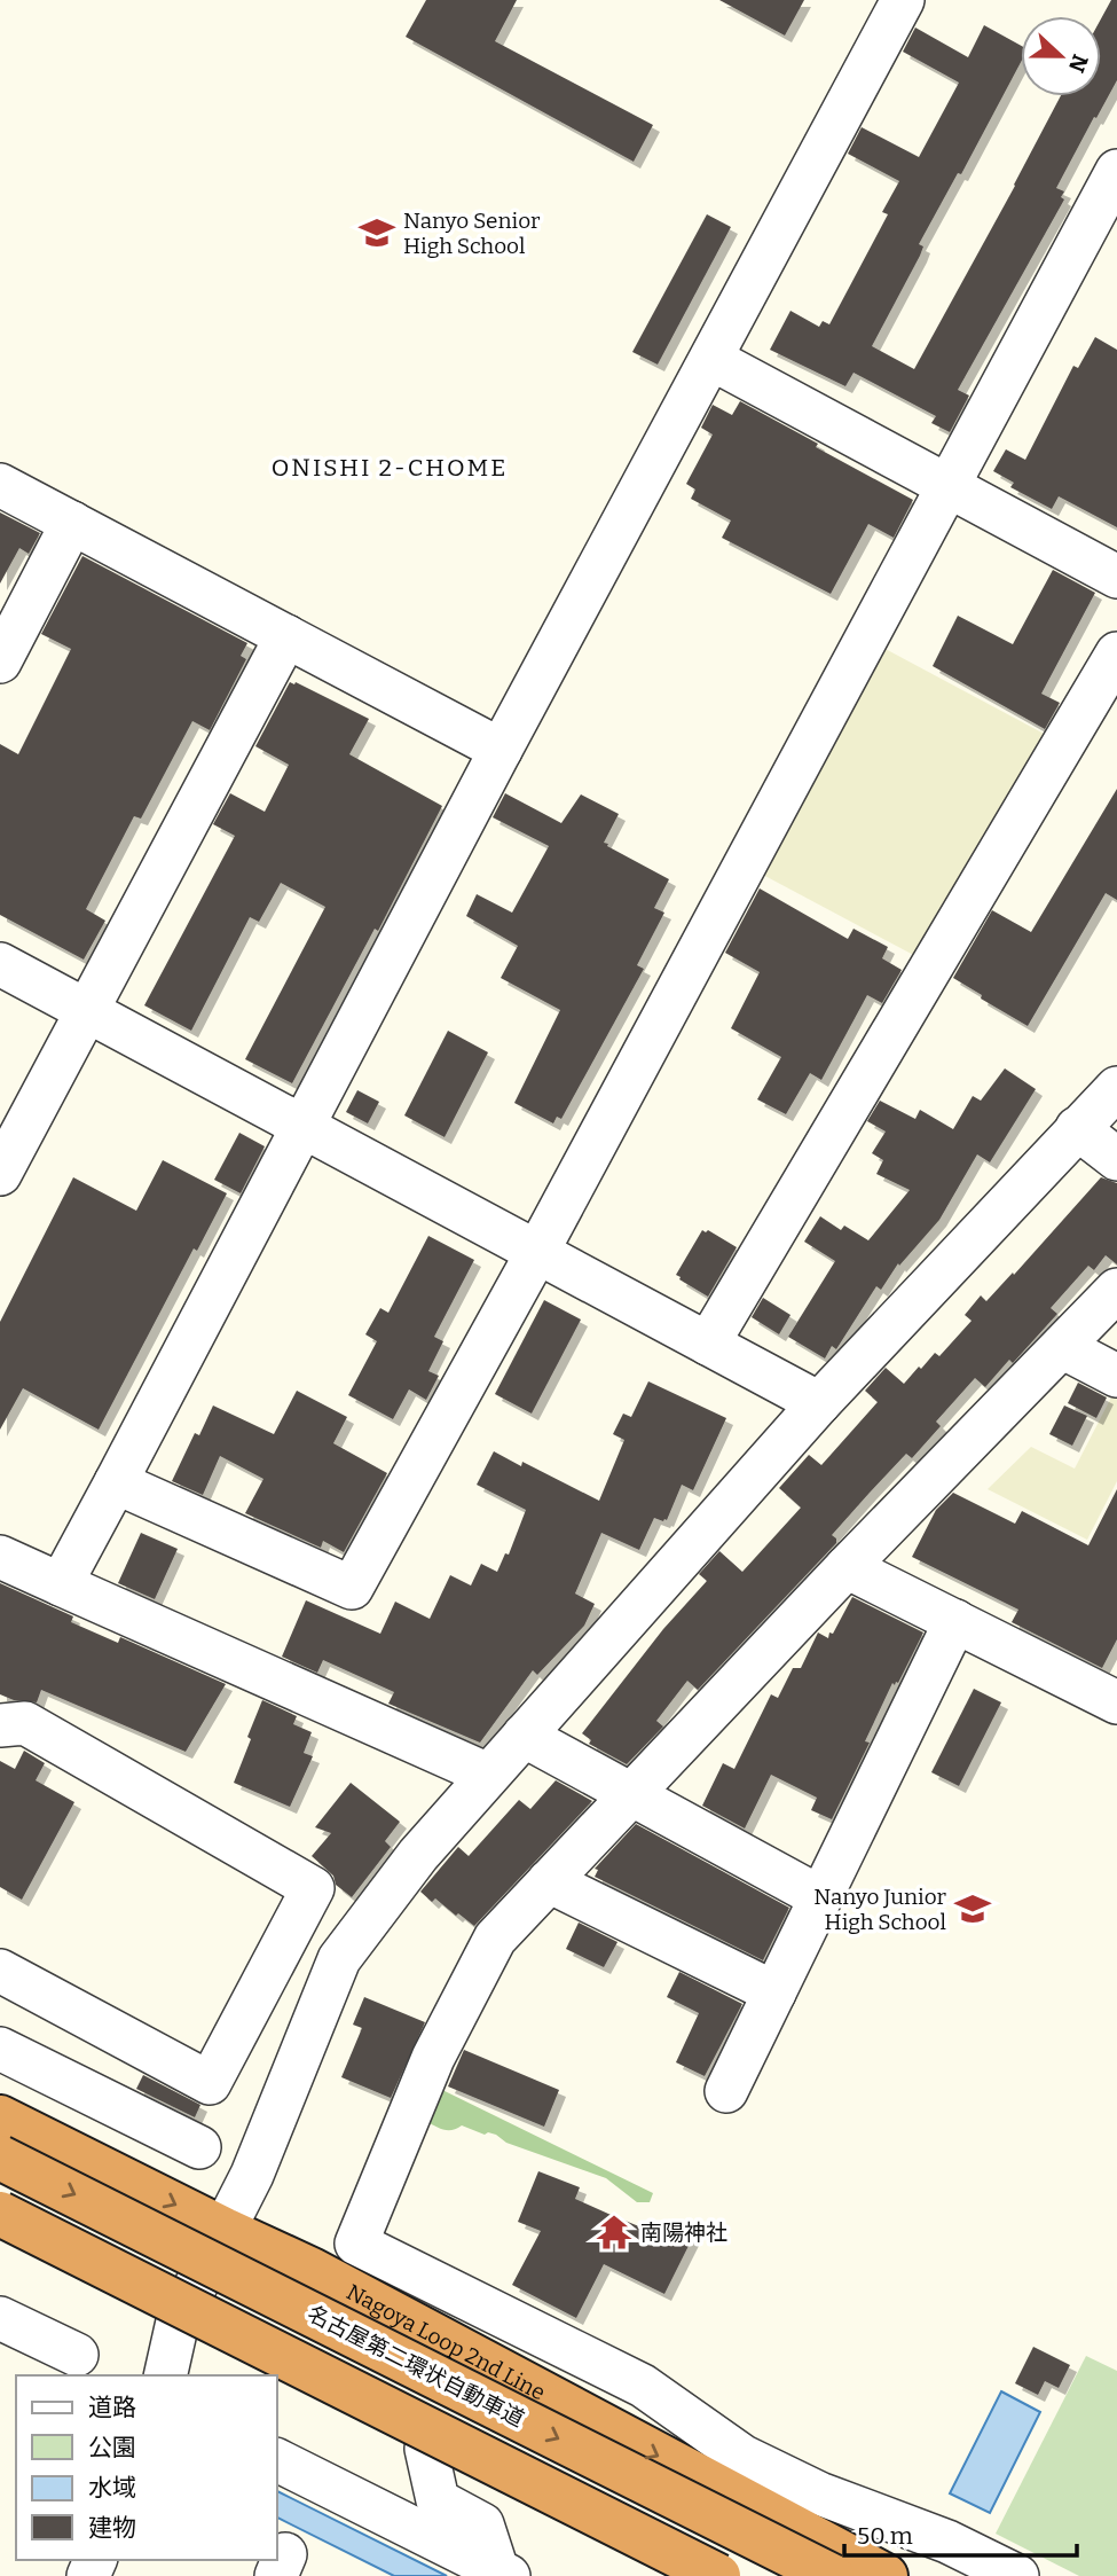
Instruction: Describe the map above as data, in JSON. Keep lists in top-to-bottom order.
{
  "streets": {
    "highway": ["Nagoya Loop 2nd Line", "名古屋第二環状自動車道"]
  },
  "crossings": [
    ["Nagoya Loop 2nd Line", "名古屋第二環状自動車道"]
  ],
  "districts": ["ONISHI 2-CHOME"],
  "places": {
    "school or university": ["Nanyo Senior High School", "Nanyo Junior High School"],
    "temple": ["南陽神社"]
  },
  "legend": [
    "道路",
    "公園",
    "水域",
    "建物"
  ],
  "scale_bar": "50 m",
  "north": "right"
}
